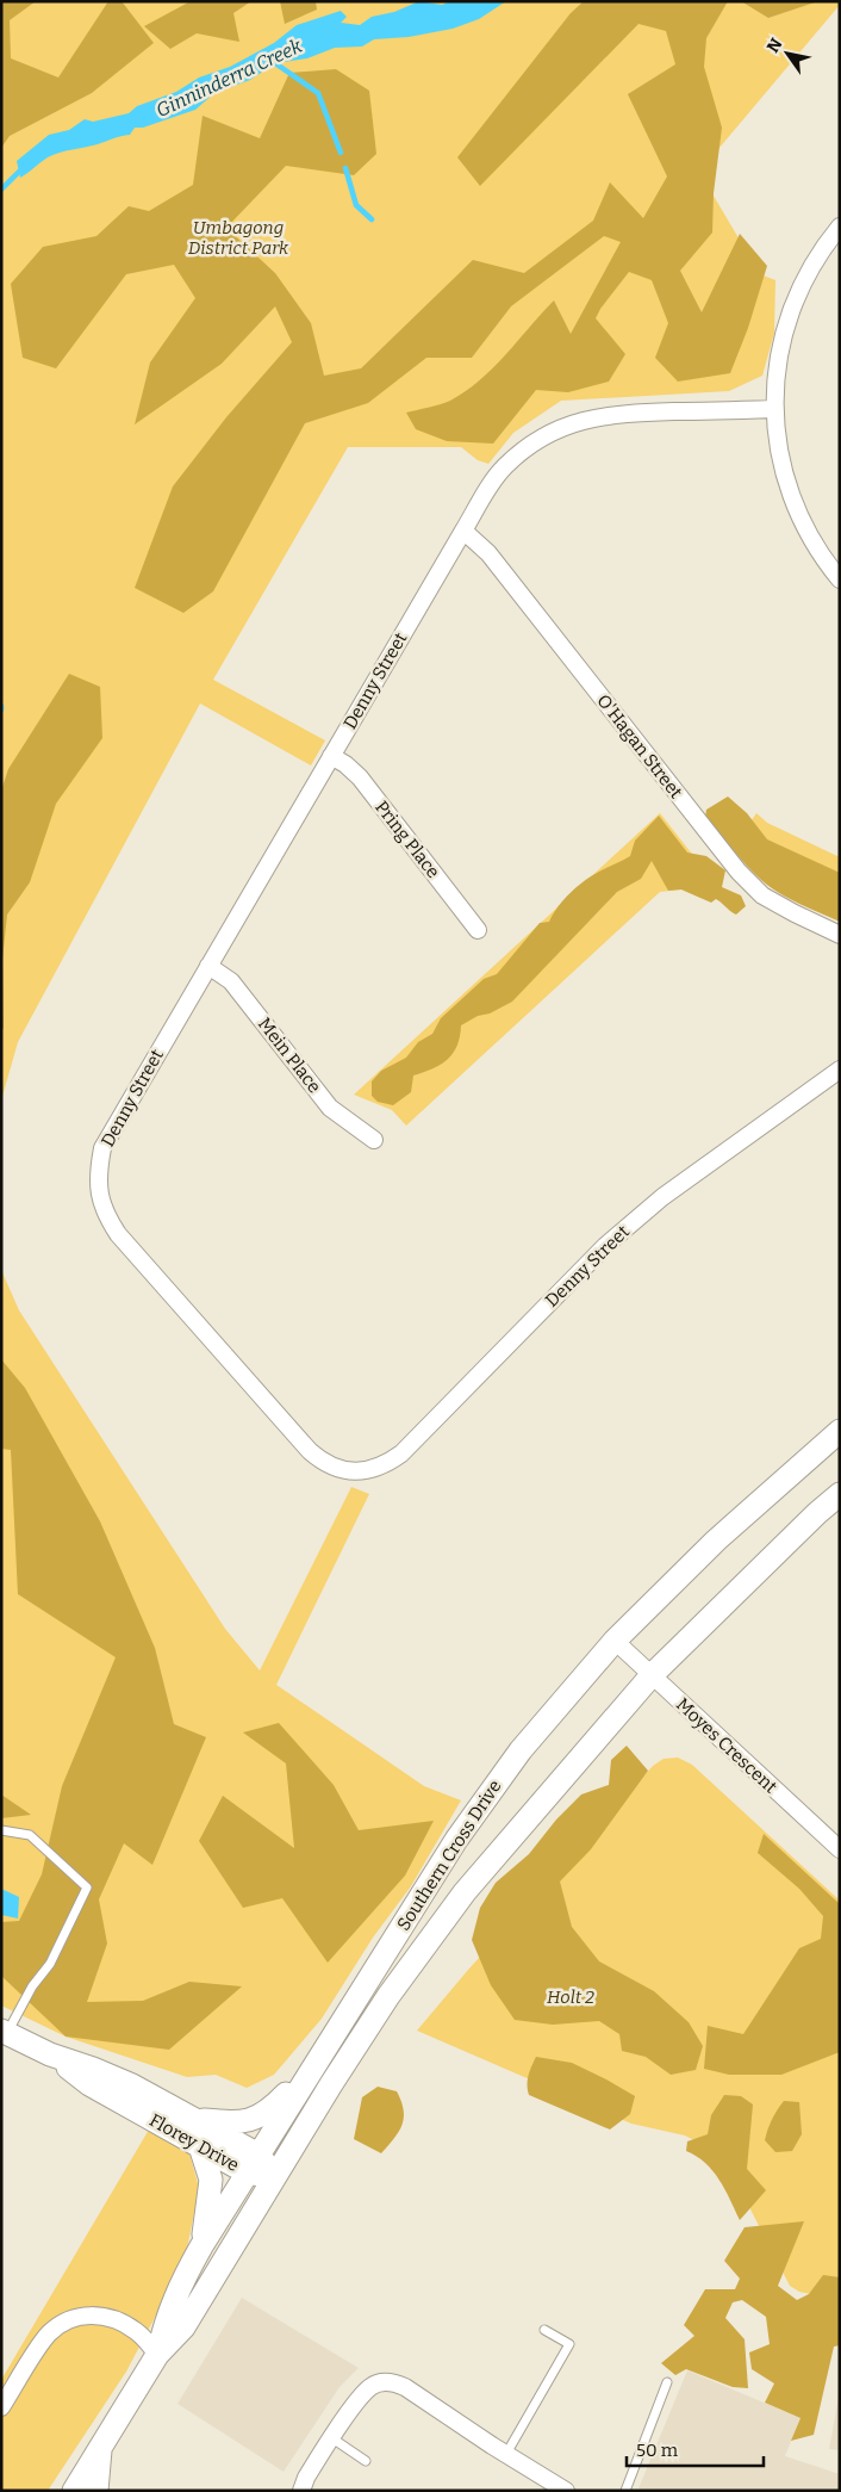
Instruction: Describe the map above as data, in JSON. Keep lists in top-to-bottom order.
{
  "streets": {
    "main road": ["Southern Cross Drive", "Florey Drive"],
    "street": [
      "Denny Street",
      "O'Hagan Street",
      "Pring Place",
      "Mein Place",
      "Moyes Crescent"
    ]
  },
  "crossings": [
    ["Denny Street", "O'Hagan Street"],
    ["Denny Street", "Pring Place"],
    ["Denny Street", "Mein Place"],
    ["Moyes Crescent", "Southern Cross Drive"],
    ["Southern Cross Drive", "Florey Drive"]
  ],
  "water": ["Ginninderra Creek"],
  "parks": ["Umbagong District Park", "Holt 2"],
  "scale_bar": "50 m",
  "north": "top left"
}
